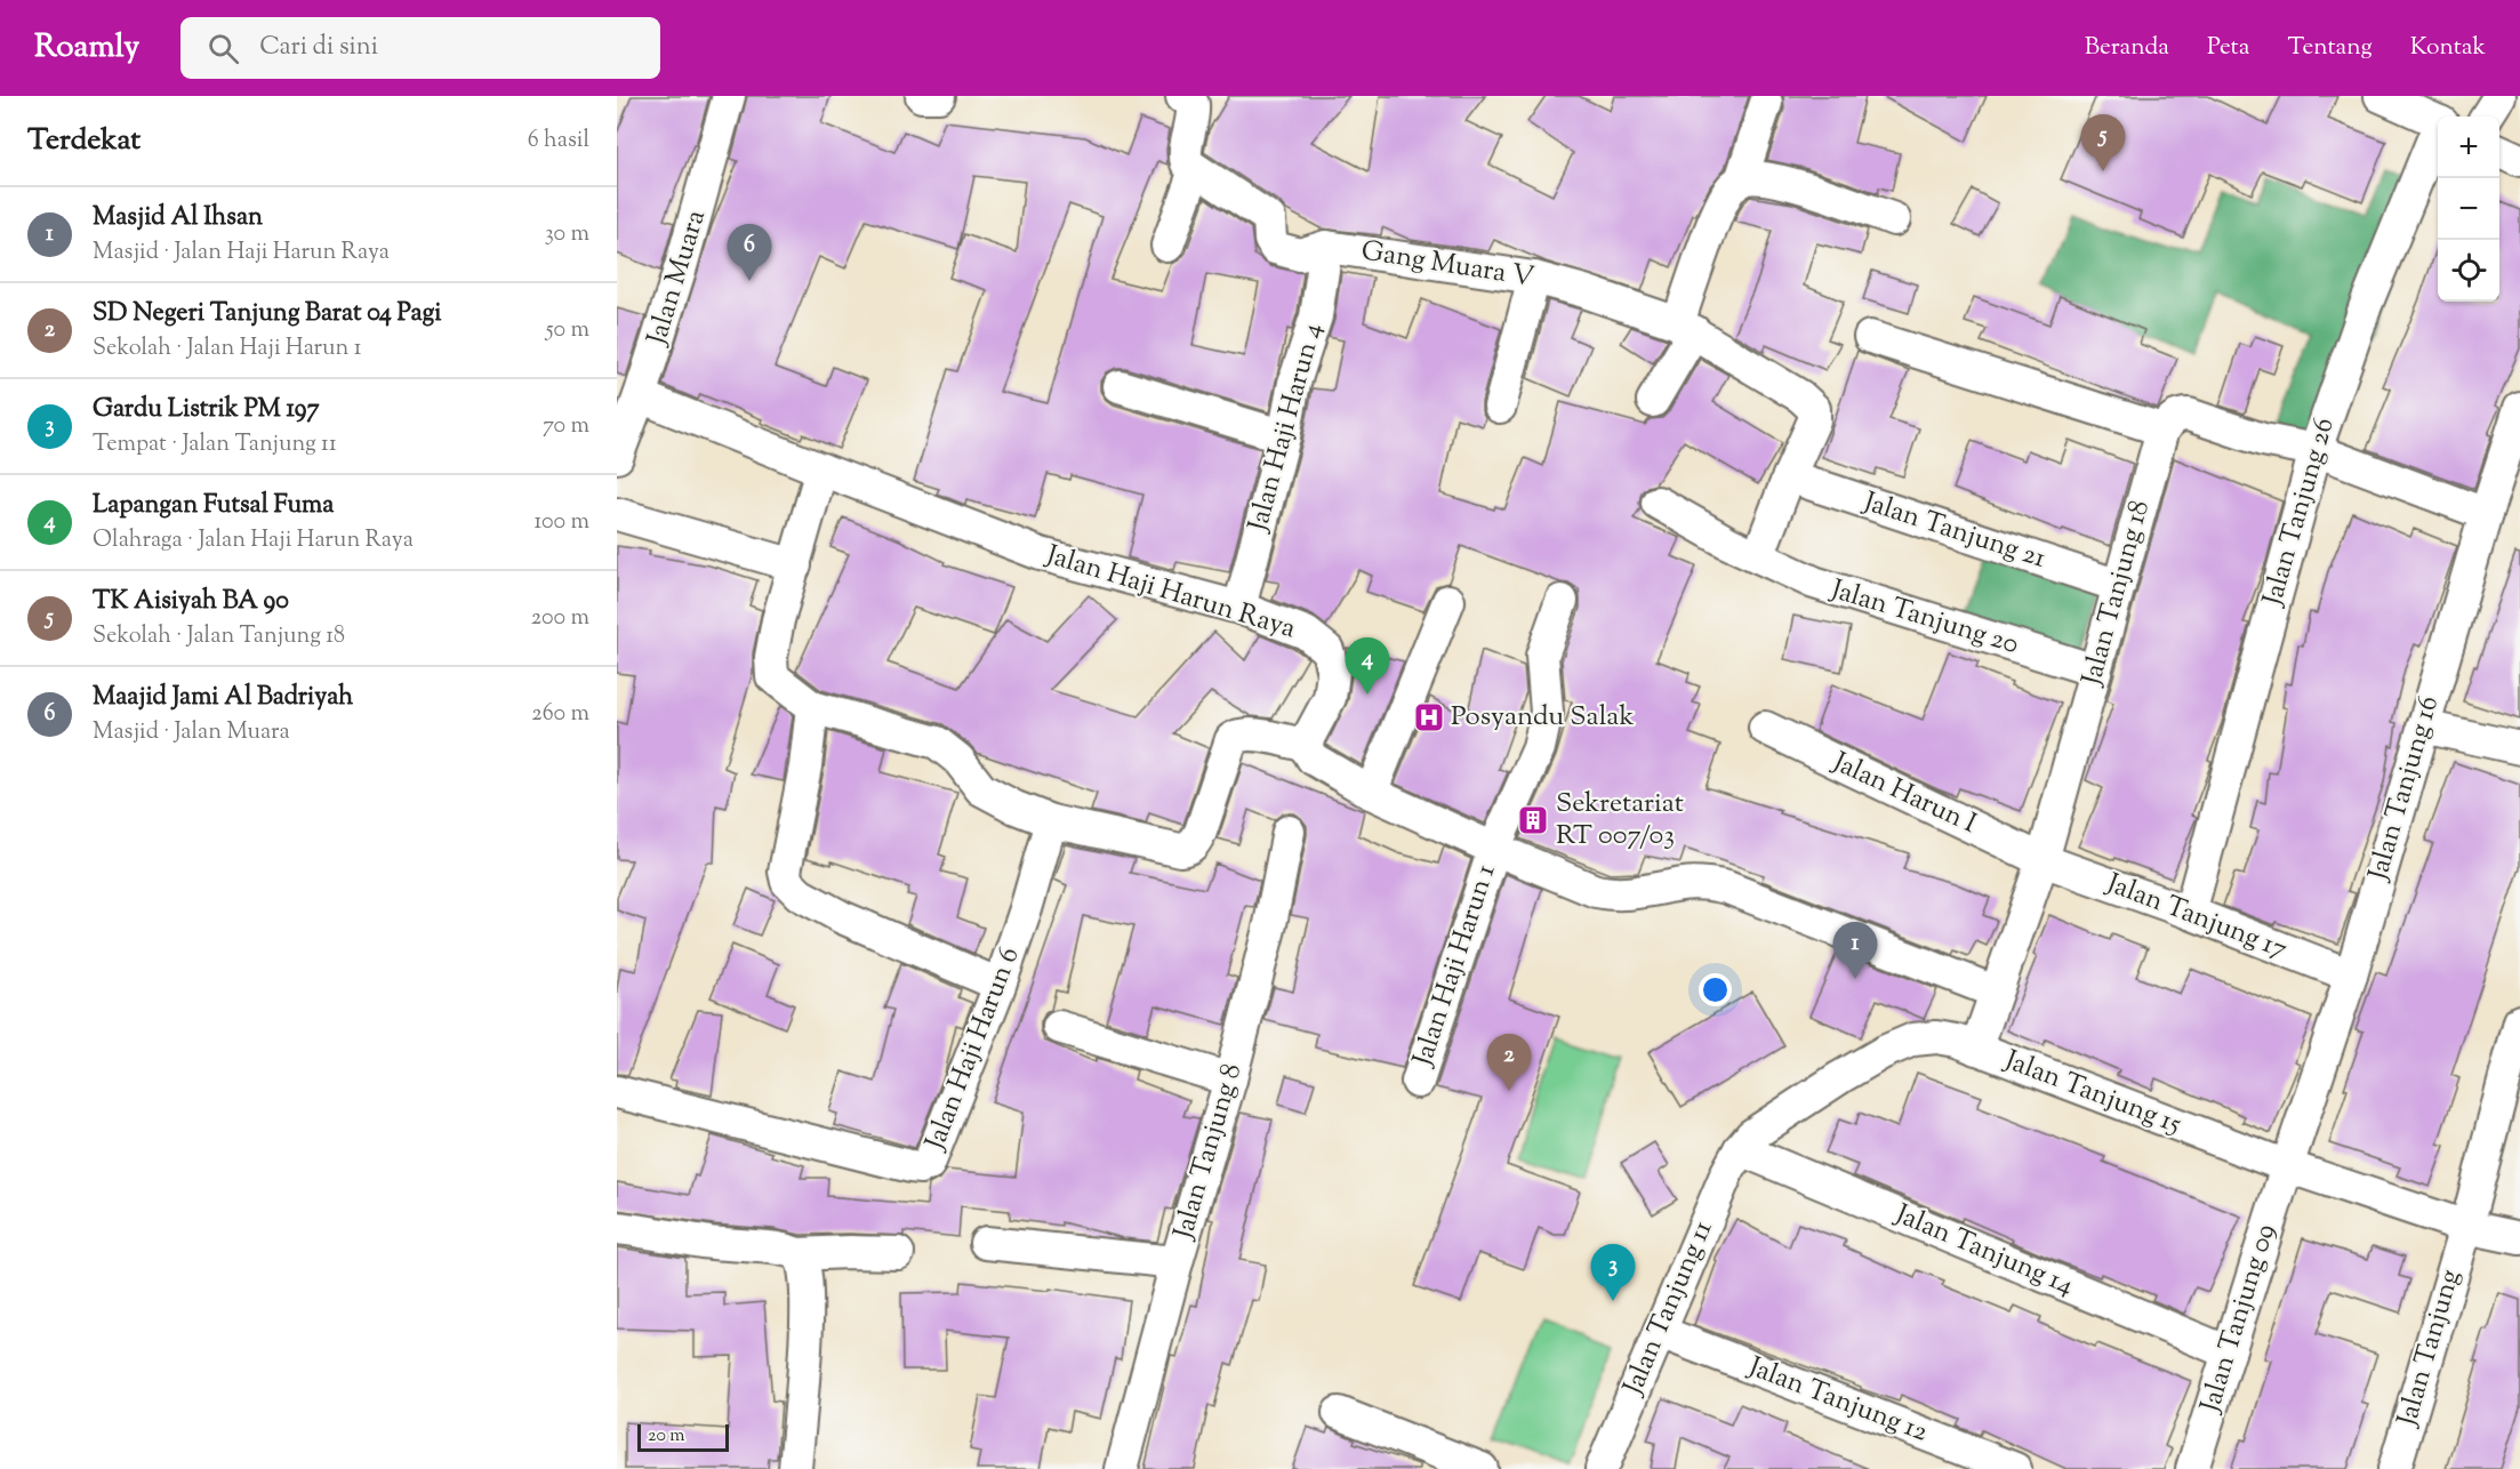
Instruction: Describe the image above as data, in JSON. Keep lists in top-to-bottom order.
{
  "streets": {
    "street": [
      "Gang Muara V",
      "Jalan Muara",
      "Jalan Haji Harun 4",
      "Jalan Tanjung 26",
      "Jalan Tanjung 21",
      "Jalan Haji Harun Raya",
      "Jalan Tanjung 18",
      "Jalan Tanjung 20",
      "Jalan Tanjung 16",
      "Jalan Harun I",
      "Jalan Tanjung 17",
      "Jalan Haji Harun 1",
      "Jalan Haji Harun 6",
      "Jalan Tanjung 15",
      "Jalan Tanjung 8",
      "Jalan Tanjung 14",
      "Jalan Tanjung 11",
      "Jalan Tanjung 09",
      "Jalan Tanjung",
      "Jalan Tanjung 12"
    ]
  },
  "crossings": [
    ["Gang Muara V", "Jalan Haji Harun 4"],
    ["Gang Muara V", "Jalan Tanjung 21"],
    ["Jalan Muara", "Jalan Haji Harun Raya"],
    ["Jalan Haji Harun 4", "Jalan Haji Harun Raya"],
    ["Jalan Tanjung 26", "Jalan Tanjung 17"],
    ["Jalan Tanjung 21", "Jalan Tanjung 18"],
    ["Jalan Tanjung 18", "Jalan Tanjung 20"],
    ["Jalan Tanjung 18", "Jalan Harun I"],
    ["Jalan Tanjung 18", "Jalan Tanjung 17"],
    ["Jalan Tanjung 18", "Jalan Tanjung 15"],
    ["Jalan Tanjung 16", "Jalan Tanjung 17"],
    ["Jalan Tanjung 16", "Jalan Tanjung 15"],
    ["Jalan Tanjung 16", "Jalan Tanjung 09"],
    ["Jalan Harun I", "Jalan Tanjung 17"],
    ["Jalan Tanjung 15", "Jalan Tanjung 14"],
    ["Jalan Tanjung 15", "Jalan Tanjung 11"],
    ["Jalan Tanjung 15", "Jalan Tanjung 09"],
    ["Jalan Tanjung 15", "Jalan Tanjung"],
    ["Jalan Tanjung 14", "Jalan Tanjung 11"],
    ["Jalan Tanjung 14", "Jalan Tanjung 09"],
    ["Jalan Tanjung 11", "Jalan Tanjung 12"]
  ],
  "places": {
    "hospital": ["Posyandu Salak"],
    "building": ["Sekretariat RT 007/03"]
  },
  "scale_bar": "20 m",
  "page": {
    "header": "Roamly",
    "search": "Cari di sini",
    "nav": [
      "Beranda",
      "Peta",
      "Tentang",
      "Kontak"
    ],
    "heading": ["Terdekat", "6 hasil"],
    "pins": [
      "5",
      "6",
      "4",
      "1",
      "2",
      "3"
    ],
    "map_buttons": ["+", "−"],
    "list": [
      {
        "mark": "1",
        "name": "Masjid Al Ihsan",
        "note": "Masjid · Jalan Haji Harun Raya",
        "value": "30 m"
      },
      {
        "mark": "2",
        "name": "SD Negeri Tanjung Barat 04 Pagi",
        "note": "Sekolah · Jalan Haji Harun 1",
        "value": "50 m"
      },
      {
        "mark": "3",
        "name": "Gardu Listrik PM 197",
        "note": "Tempat · Jalan Tanjung 11",
        "value": "70 m"
      },
      {
        "mark": "4",
        "name": "Lapangan Futsal Fuma",
        "note": "Olahraga · Jalan Haji Harun Raya",
        "value": "100 m"
      },
      {
        "mark": "5",
        "name": "TK Aisiyah BA 90",
        "note": "Sekolah · Jalan Tanjung 18",
        "value": "200 m"
      },
      {
        "mark": "6",
        "name": "Maajid Jami Al Badriyah",
        "note": "Masjid · Jalan Muara",
        "value": "260 m"
      }
    ],
    "scale": "20 m"
  }
}
